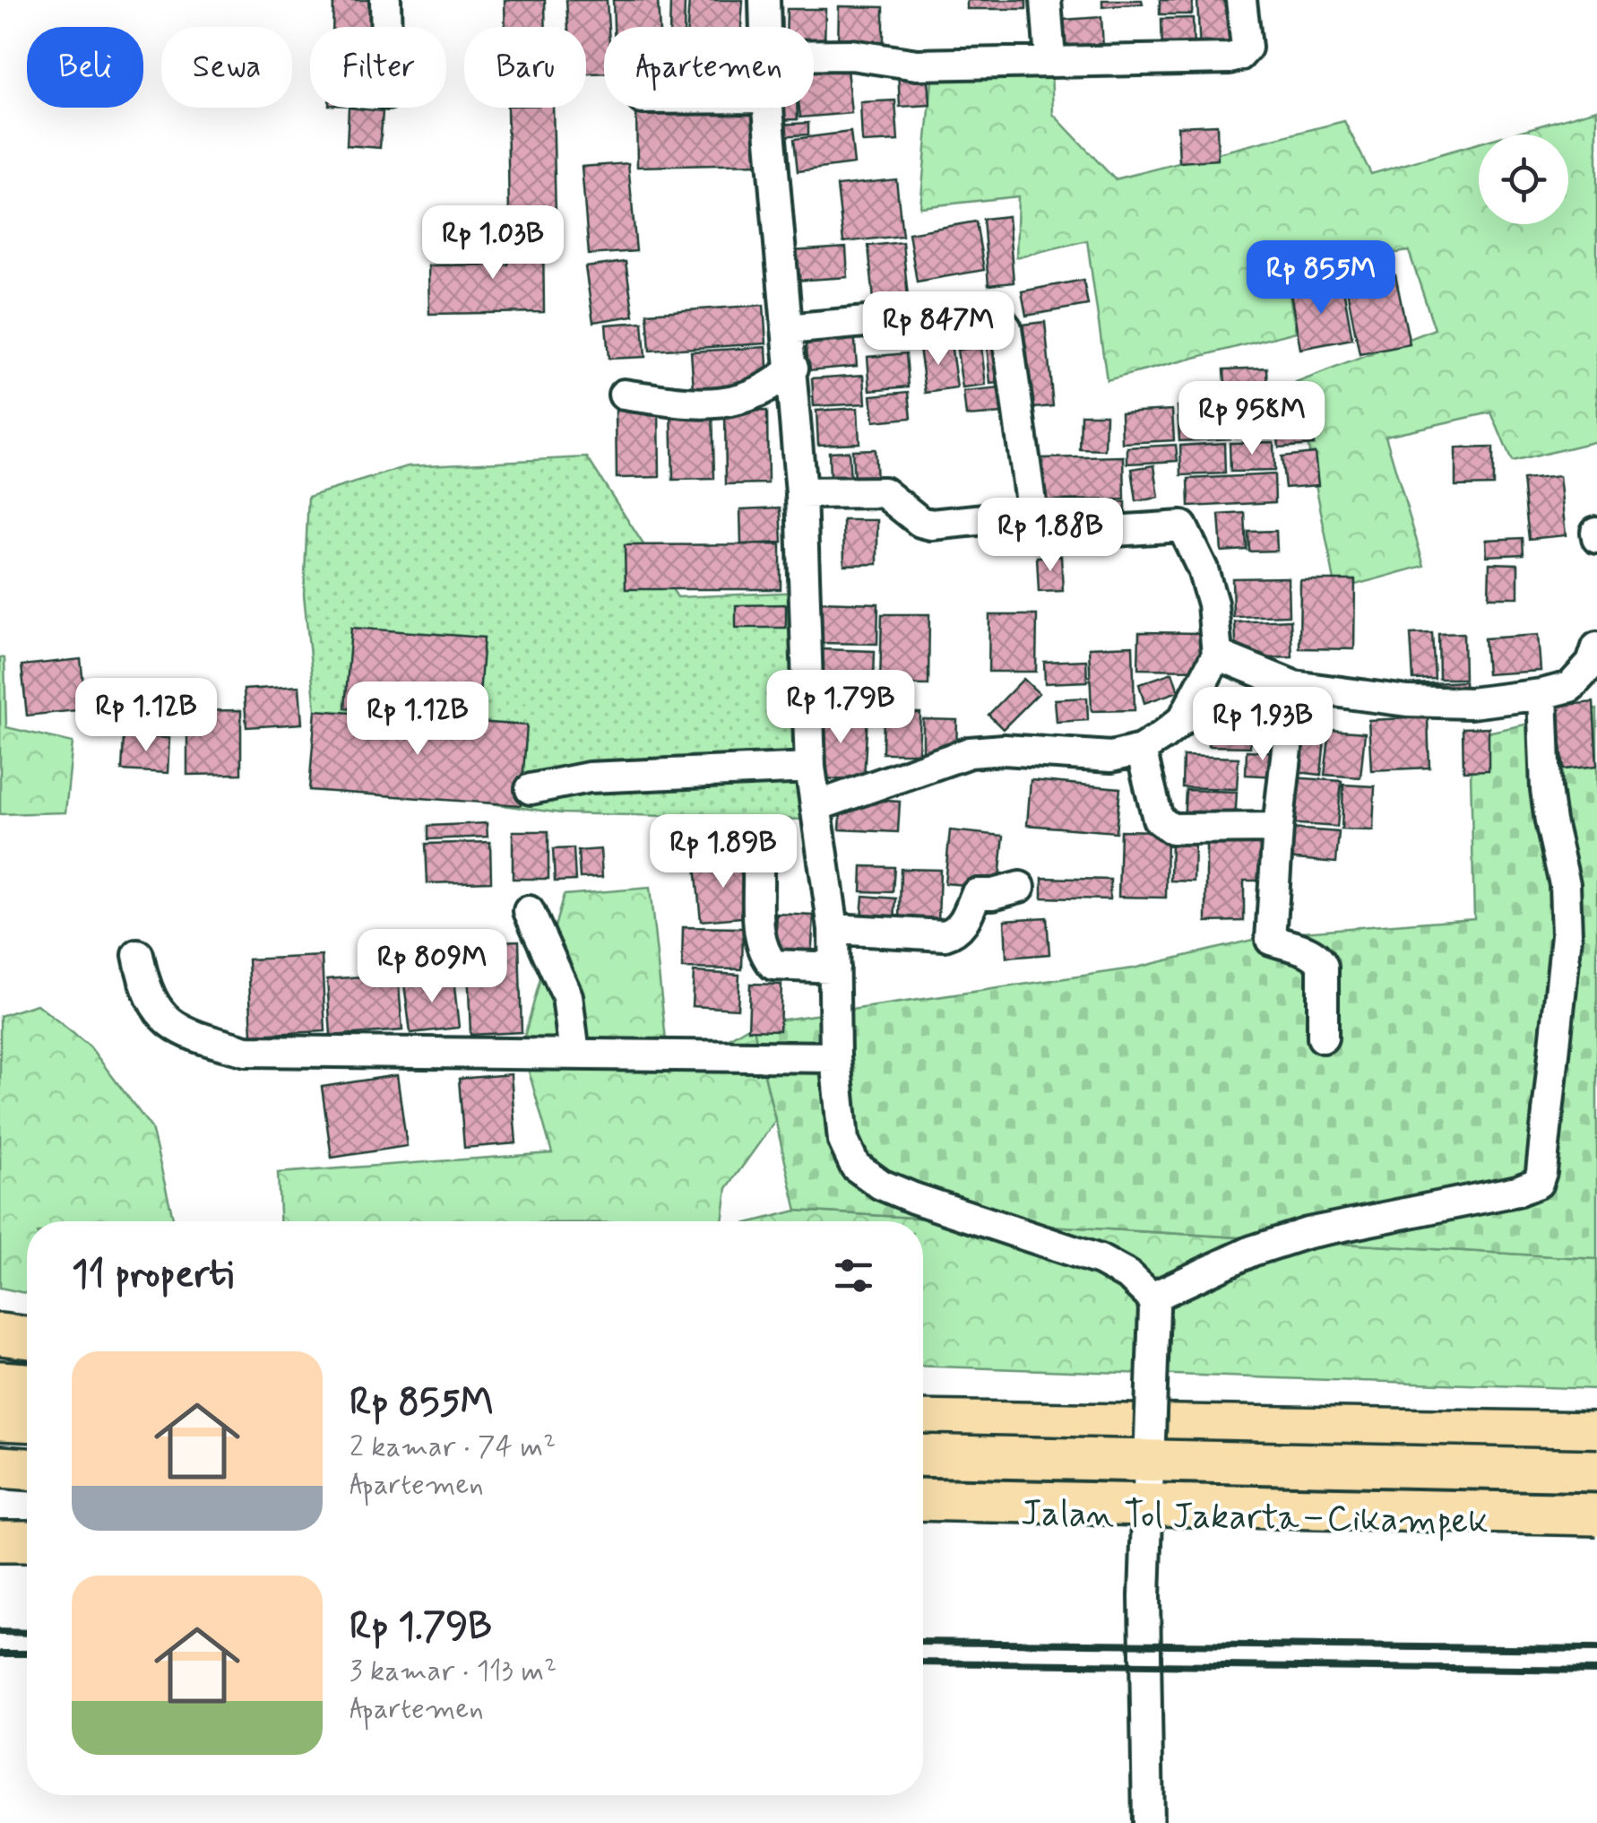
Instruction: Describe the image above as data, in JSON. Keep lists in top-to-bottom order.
{
  "streets": {
    "highway": ["Jalan Tol Jakarta–Cikampek"]
  },
  "page": {
    "chip": [
      "Beli",
      "Sewa",
      "Filter",
      "Baru",
      "Apartemen"
    ],
    "price": [
      "Rp 1.03B",
      "Rp 855M",
      "Rp 847M",
      "Rp 958M",
      "Rp 1.88B",
      "Rp 1.79B",
      "Rp 1.12B",
      "Rp 1.12B",
      "Rp 1.93B",
      "Rp 1.89B",
      "Rp 809M"
    ],
    "heading": "11 properti",
    "list": [
      {
        "name": "Rp 855M",
        "note": "2 kamar · 74 m² · Apartemen"
      },
      {
        "name": "Rp 1.79B",
        "note": "3 kamar · 113 m² · Apartemen"
      }
    ]
  }
}
